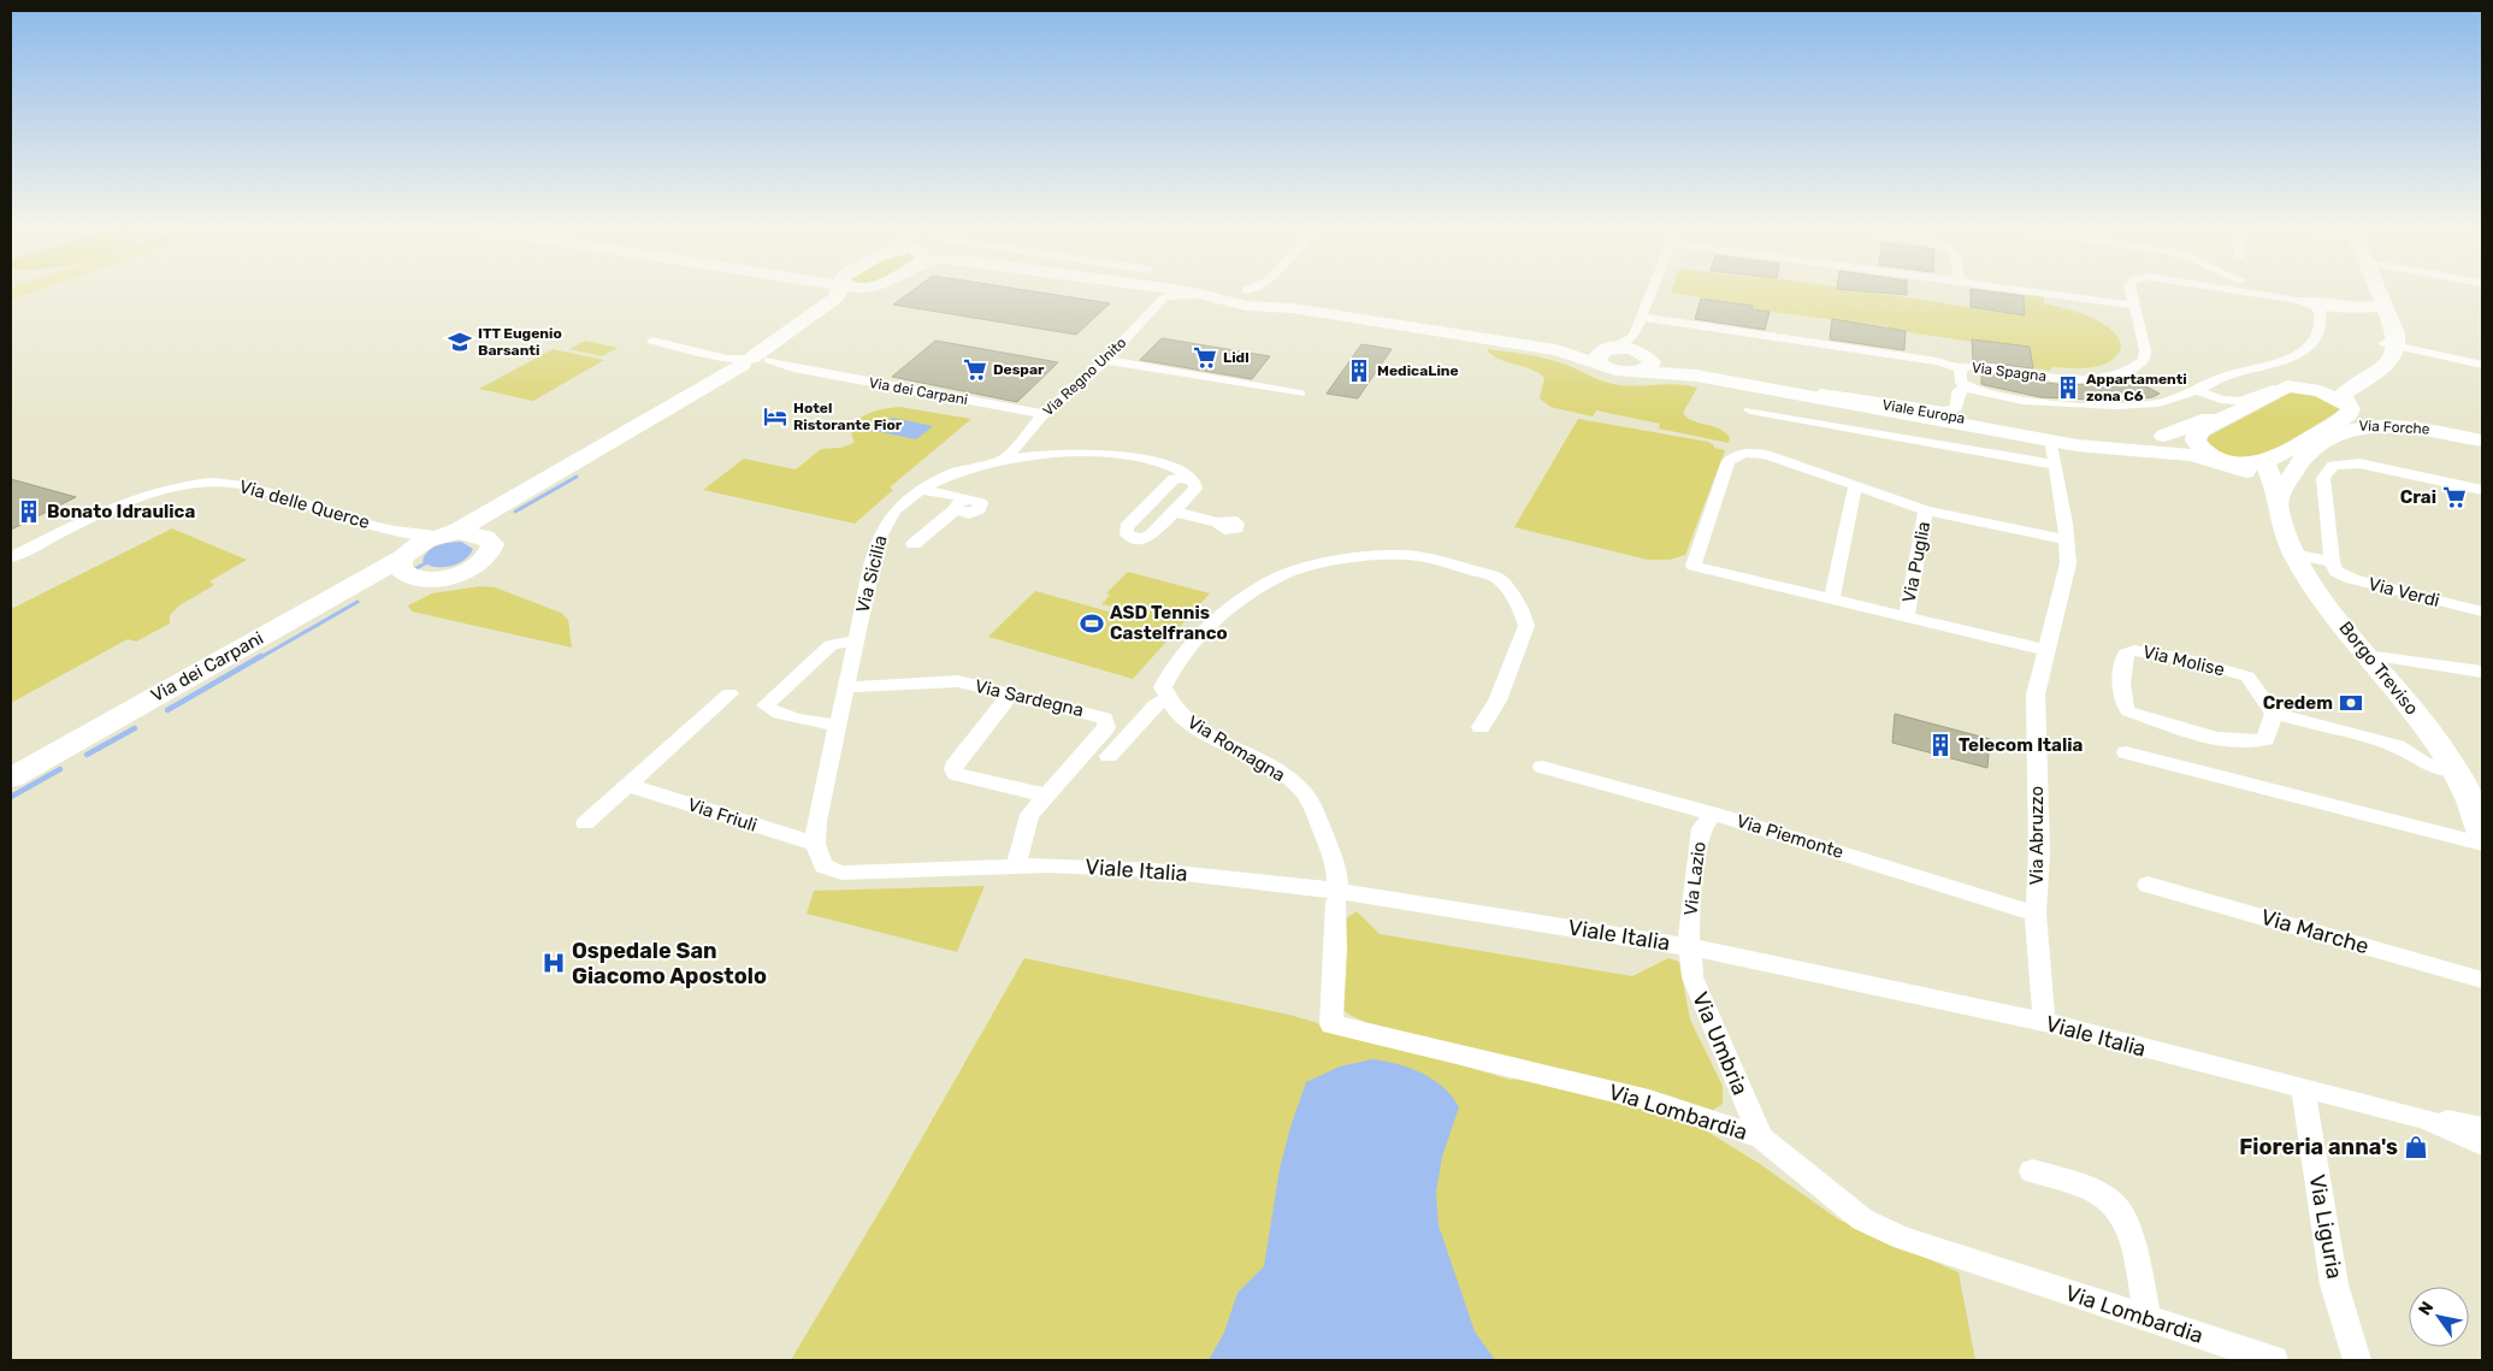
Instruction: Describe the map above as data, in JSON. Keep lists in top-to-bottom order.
{
  "streets": {
    "street": [
      "Via Spagna",
      "Via Regno Unito",
      "Via dei Carpani",
      "Viale Europa",
      "Via Forche",
      "Via delle Querce",
      "Via Puglia",
      "Via Sicilia",
      "Via Verdi",
      "Via Molise",
      "Borgo Treviso",
      "Via Sardegna",
      "Via Romagna",
      "Via Friuli",
      "Via Abruzzo",
      "Via Piemonte",
      "Viale Italia",
      "Via Lazio",
      "Via Marche",
      "Via Umbria",
      "Via Lombardia",
      "Via Liguria"
    ]
  },
  "crossings": [
    ["Via Spagna", "Viale Europa"],
    ["Via Regno Unito", "Via dei Carpani"],
    ["Via Regno Unito", "Via Sicilia"],
    ["Via dei Carpani", "Via delle Querce"],
    ["Viale Europa", "Via Forche"],
    ["Viale Europa", "Via Abruzzo"],
    ["Via Sicilia", "Via Sardegna"],
    ["Via Sicilia", "Via Friuli"],
    ["Via Sicilia", "Viale Italia"],
    ["Via Sardegna", "Viale Italia"],
    ["Via Romagna", "Viale Italia"],
    ["Via Romagna", "Via Lombardia"],
    ["Via Friuli", "Viale Italia"],
    ["Via Abruzzo", "Via Piemonte"],
    ["Via Abruzzo", "Viale Italia"],
    ["Via Piemonte", "Via Lazio"],
    ["Viale Italia", "Via Lazio"],
    ["Viale Italia", "Via Umbria"],
    ["Viale Italia", "Via Liguria"],
    ["Via Lazio", "Via Umbria"],
    ["Via Umbria", "Via Lombardia"]
  ],
  "places": {
    "school or university": ["ITT Eugenio Barsanti"],
    "supermarket": ["Lidl", "Despar", "Crai"],
    "building": [
      "MedicaLine",
      "Appartamenti zona C6",
      "Bonato Idraulica",
      "Telecom Italia"
    ],
    "hotel": ["Hotel Ristorante Fior"],
    "sports": ["ASD Tennis Castelfranco"],
    "bank": ["Credem"],
    "hospital": ["Ospedale San Giacomo Apostolo"],
    "shop": ["Fioreria anna's"]
  },
  "north": "top left"
}
